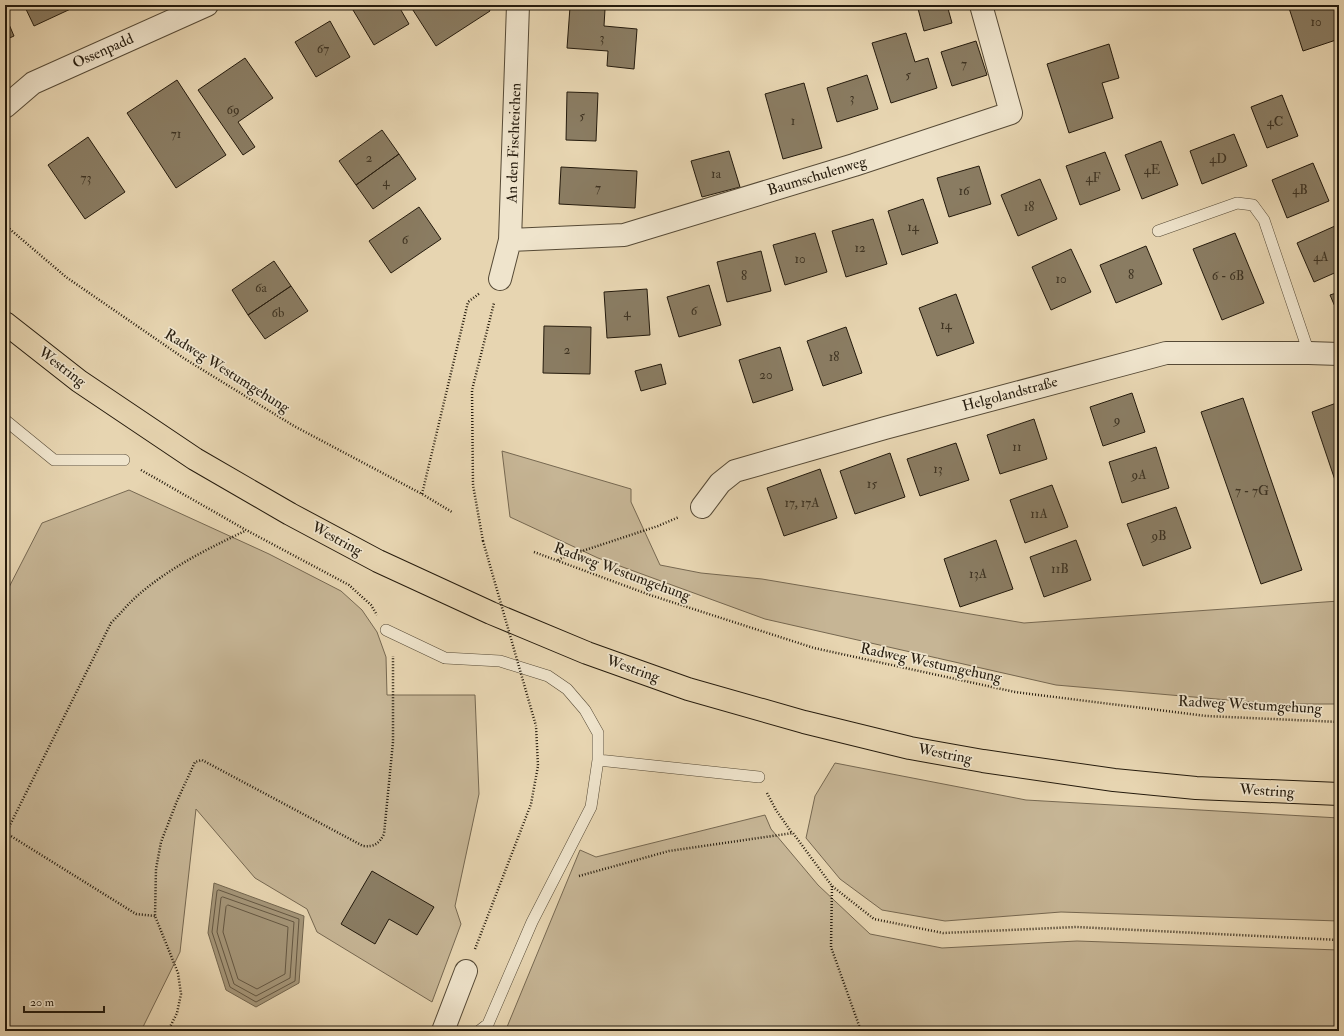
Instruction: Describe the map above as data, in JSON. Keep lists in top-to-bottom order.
{
  "streets": {
    "main road": ["Westring"],
    "street": [
      "Ossenpadd",
      "An den Fischteichen",
      "Baumschulenweg",
      "Helgolandstraße"
    ],
    "path": ["Radweg Westumgehung"]
  },
  "crossings": [
    ["An den Fischteichen", "Baumschulenweg"]
  ],
  "house_numbers": [
    "10",
    "3",
    "67",
    "7",
    "5",
    "3",
    "69",
    "5",
    "1",
    "4C",
    "71",
    "2",
    "4D",
    "4E",
    "1a",
    "73",
    "4F",
    "4",
    "7",
    "4B",
    "16",
    "18",
    "14",
    "6",
    "12",
    "4A",
    "10",
    "8",
    "8",
    "6 - 6B",
    "10",
    "6a",
    "6",
    "6b",
    "4",
    "14",
    "2",
    "18",
    "20",
    "9",
    "11",
    "13",
    "9A",
    "15",
    "7 - 7G",
    "17, 17A",
    "11A",
    "9B",
    "11B",
    "13A"
  ],
  "scale_bar": "20 m"
}
